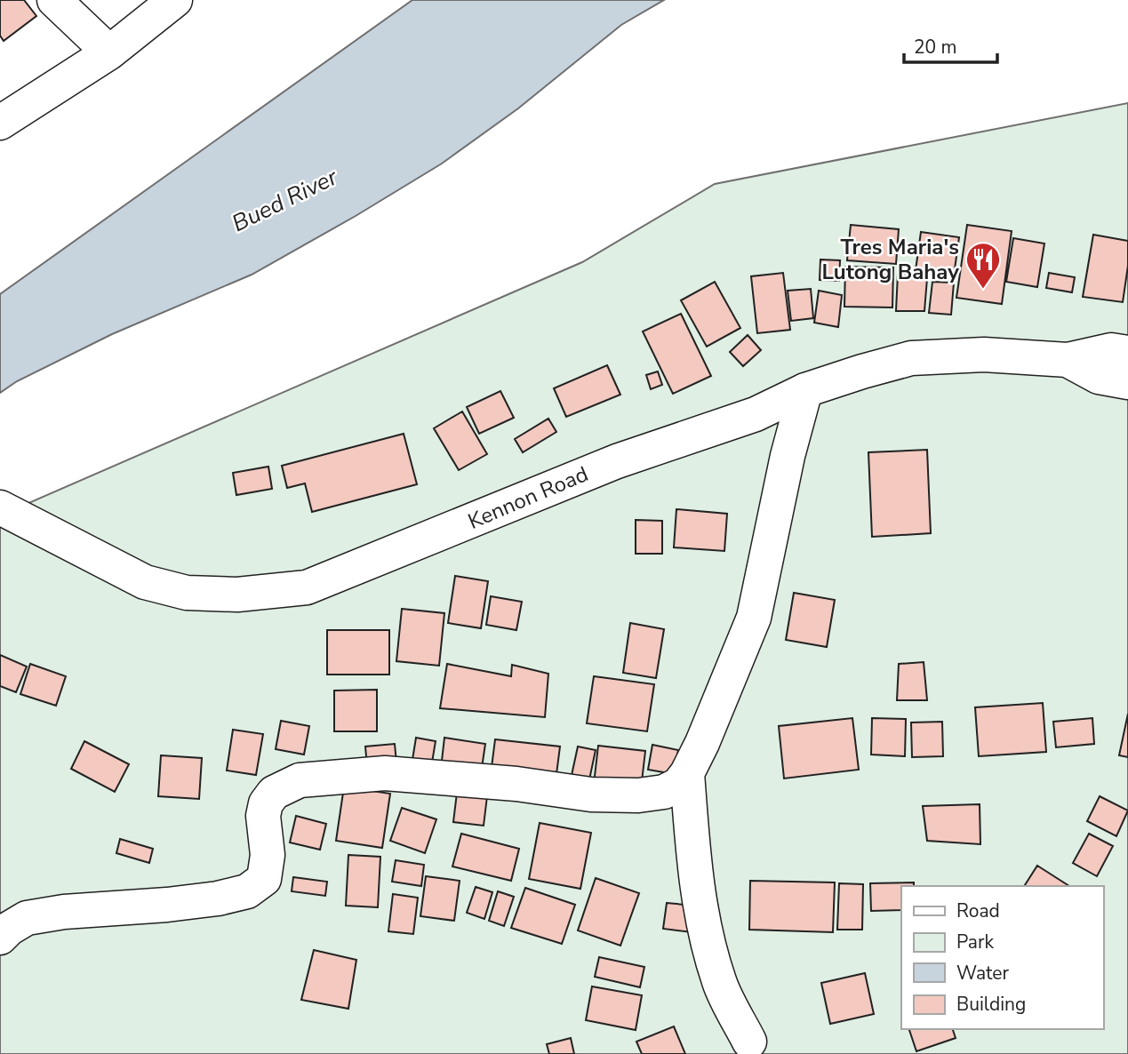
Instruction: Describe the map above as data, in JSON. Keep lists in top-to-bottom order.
{
  "streets": {
    "main road": ["Kennon Road"]
  },
  "water": ["Bued River"],
  "places": {
    "restaurant": ["Tres Maria's Lutong Bahay"]
  },
  "legend": [
    "Road",
    "Park",
    "Water",
    "Building"
  ],
  "scale_bar": "20 m"
}
